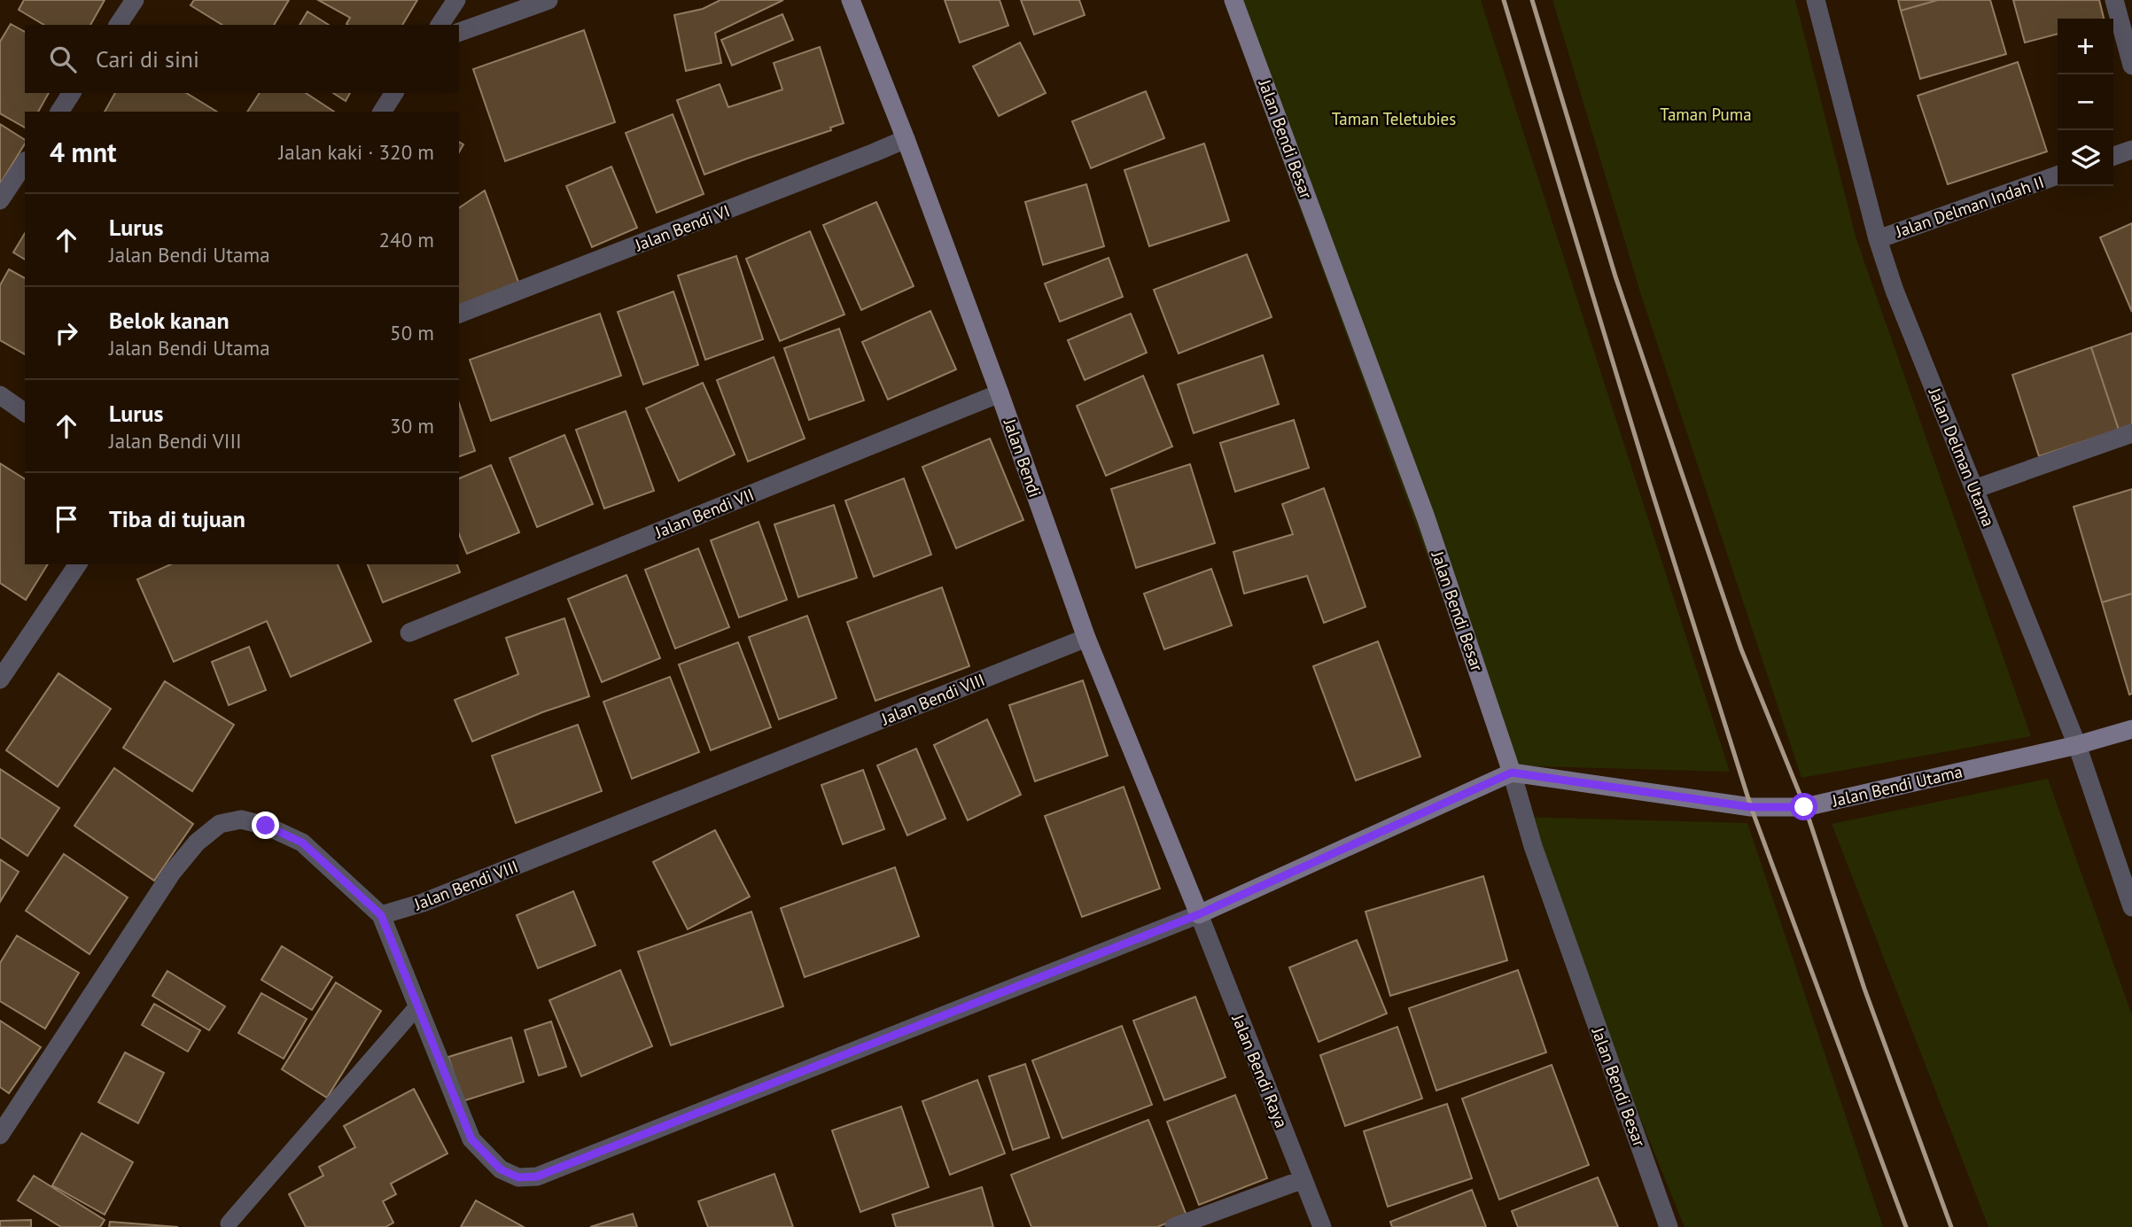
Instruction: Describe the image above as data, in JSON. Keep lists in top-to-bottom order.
{
  "streets": {
    "street": [
      "Jalan Bendi Besar",
      "Jalan Delman Indah II",
      "Jalan Bendi VI",
      "Jalan Delman Utama",
      "Jalan Bendi",
      "Jalan Bendi VII",
      "Jalan Bendi VIII",
      "Jalan Bendi Utama",
      "Jalan Bendi Raya"
    ]
  },
  "crossings": [
    ["Jalan Bendi Besar", "Jalan Bendi Utama"],
    ["Jalan Delman Indah II", "Jalan Delman Utama"],
    ["Jalan Bendi VI", "Jalan Bendi"],
    ["Jalan Delman Utama", "Jalan Bendi Utama"],
    ["Jalan Bendi", "Jalan Bendi VII"],
    ["Jalan Bendi", "Jalan Bendi VIII"],
    ["Jalan Bendi", "Jalan Bendi Raya"]
  ],
  "parks": ["Taman Puma", "Taman Teletubies"],
  "page": {
    "map_buttons": ["+", "−"],
    "search": "Cari di sini",
    "heading": ["4 mnt", "Jalan kaki · 320 m"],
    "list": [
      ["Lurus", "Jalan Bendi Utama", "240 m"],
      ["Belok kanan", "Jalan Bendi Utama", "50 m"],
      ["Lurus", "Jalan Bendi VIII", "30 m"],
      "Tiba di tujuan"
    ]
  }
}
